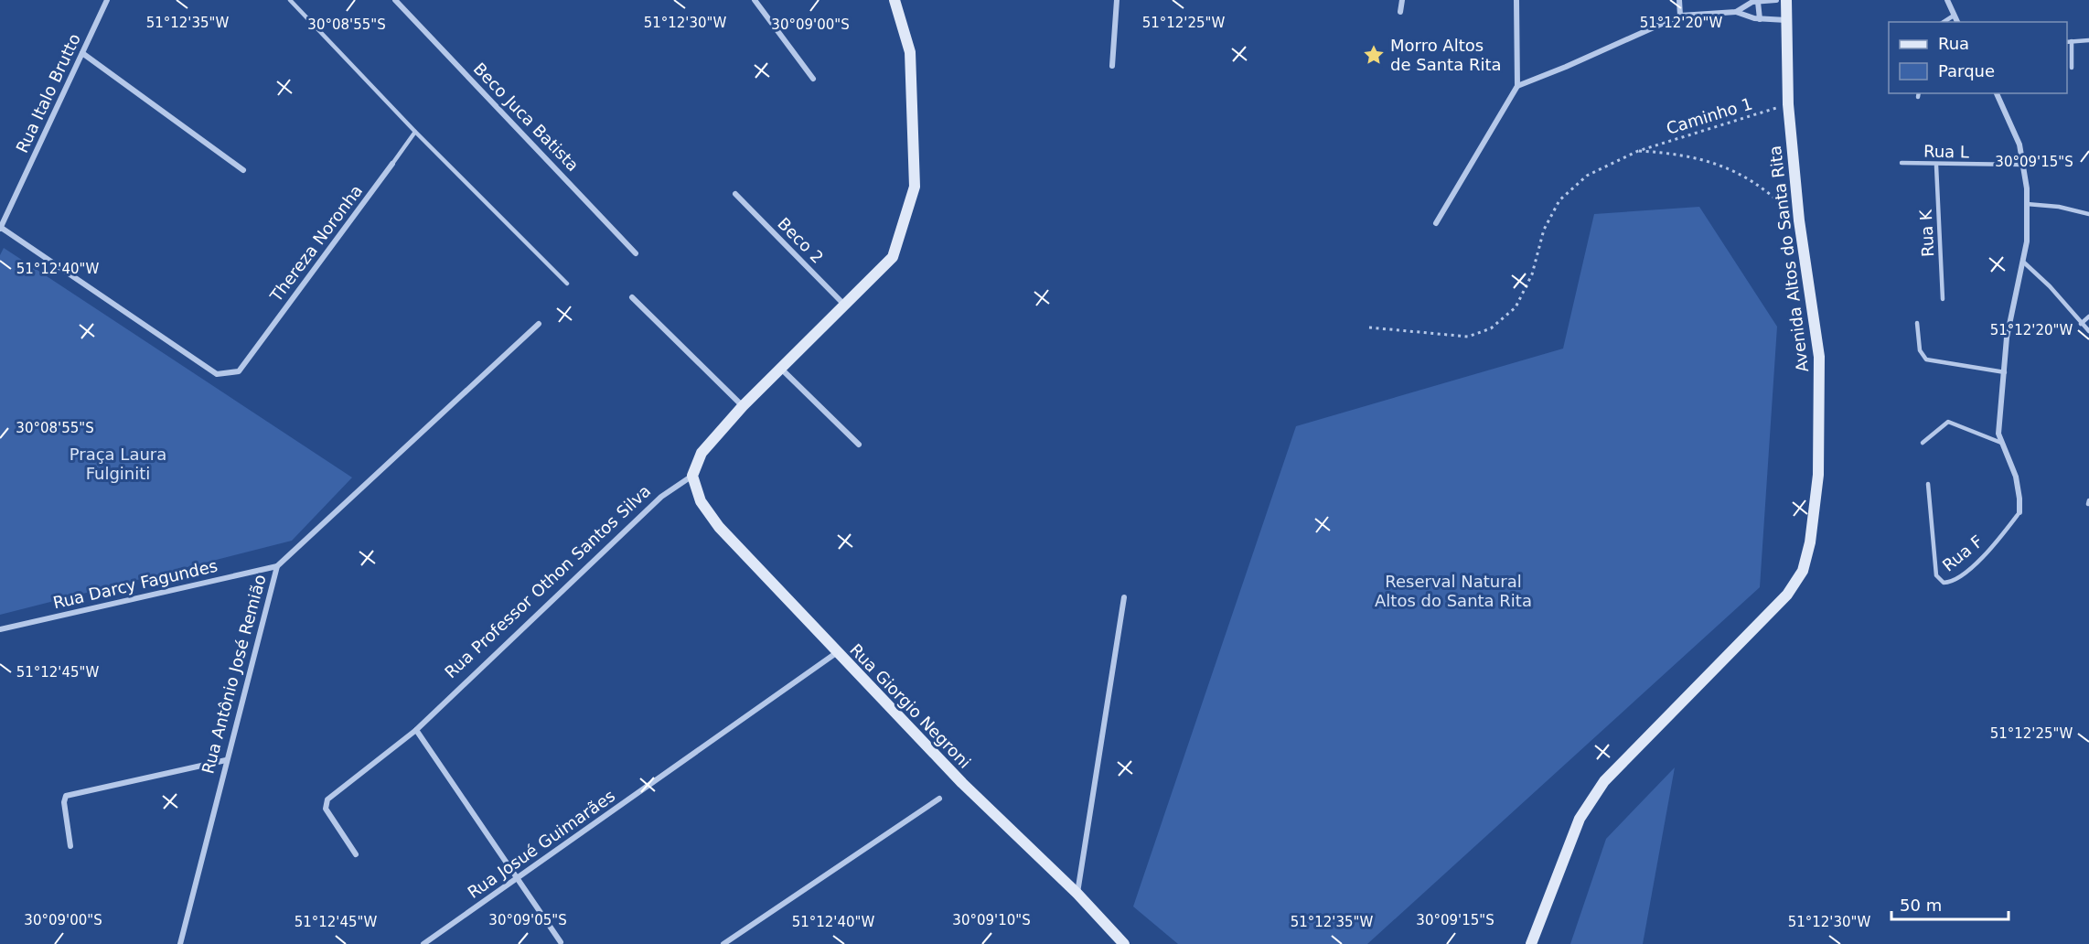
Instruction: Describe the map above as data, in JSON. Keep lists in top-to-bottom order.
{
  "streets": {
    "street": [
      "Rua Italo Brutto",
      "Beco Juca Batista",
      "Beco 2",
      "Thereza Noronha",
      "Avenida Altos do Santa Rita",
      "Rua Professor Othon Santos Silva",
      "Rua Darcy Fagundes",
      "Rua Antônio José Remião",
      "Rua Giorgio Negroni",
      "Rua Josué Guimarães"
    ],
    "lane": ["Rua L", "Rua K", "Rua F"],
    "path": ["Caminho 1"]
  },
  "crossings": [
    ["Rua Italo Brutto", "Thereza Noronha"],
    ["Caminho 1", "Avenida Altos do Santa Rita"],
    ["Rua L", "Rua K"],
    ["Rua Professor Othon Santos Silva", "Rua Giorgio Negroni"],
    ["Rua Darcy Fagundes", "Rua Antônio José Remião"],
    ["Rua Giorgio Negroni", "Rua Josué Guimarães"]
  ],
  "parks": ["Praça Laura Fulginiti", "Reserval Natural Altos do Santa Rita"],
  "places": {
    "place": ["Morro Altos de Santa Rita"]
  },
  "legend": ["Rua", "Parque"],
  "scale_bar": "50 m",
  "coordinates": [
    "51°12'35\"W",
    "51°12'30\"W",
    "51°12'25\"W",
    "51°12'20\"W",
    "30°08'55\"S",
    "30°09'00\"S",
    "30°09'15\"S",
    "51°12'40\"W",
    "51°12'45\"W",
    "30°09'05\"S",
    "30°09'10\"S"
  ]
}
